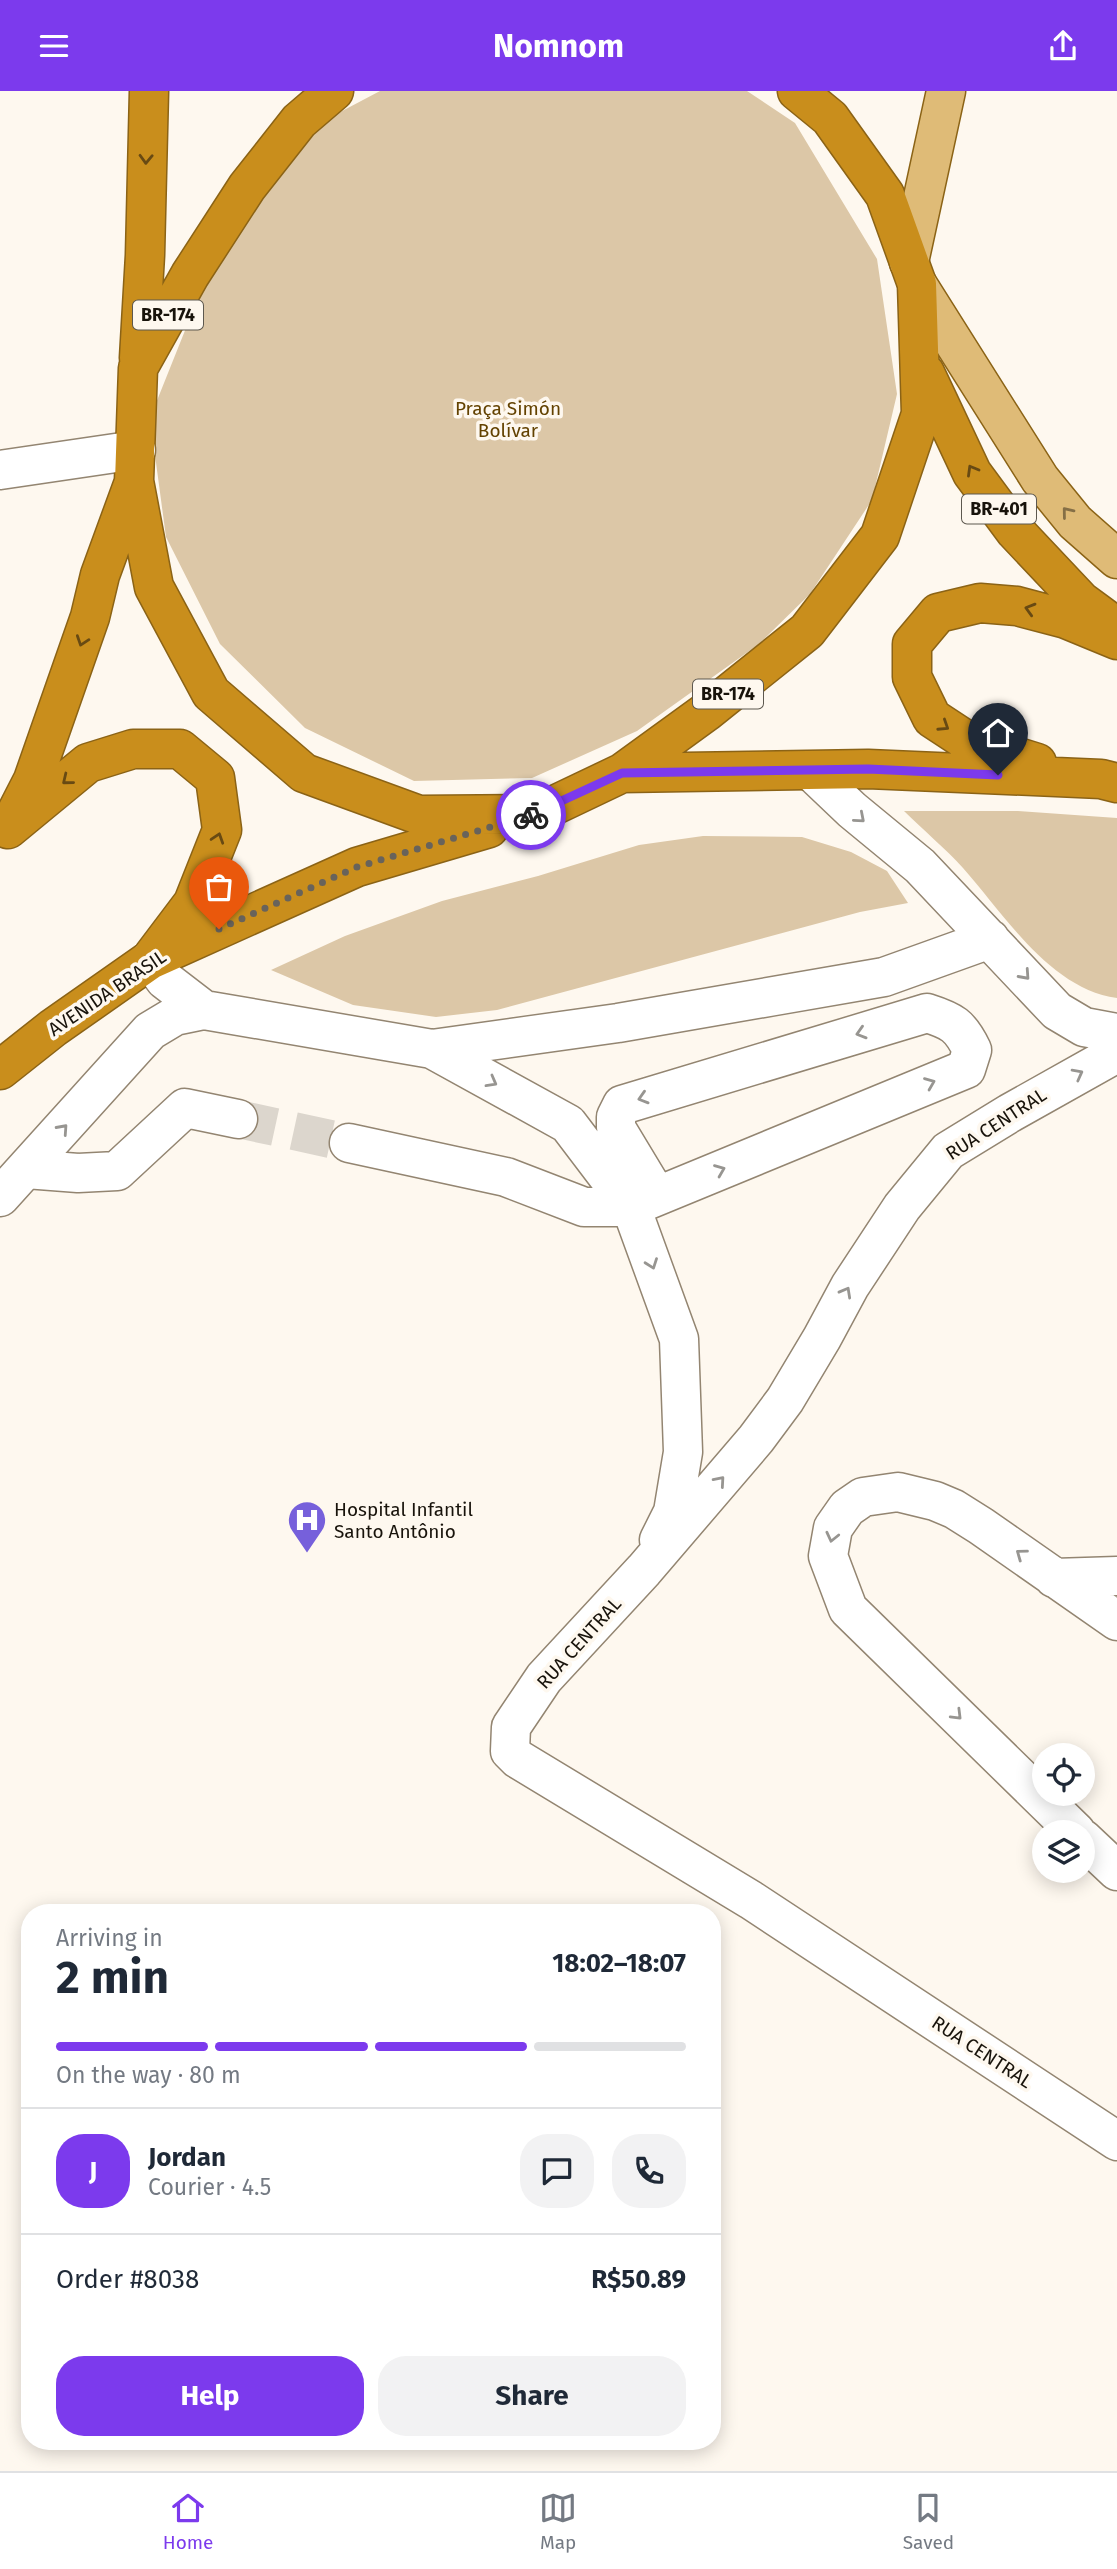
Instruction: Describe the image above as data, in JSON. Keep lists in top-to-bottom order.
{
  "streets": {
    "highway": ["BR-174", "BR-401", "AVENIDA BRASIL"],
    "street": ["RUA CENTRAL"]
  },
  "crossings": [
    ["BR-174", "BR-401"],
    ["BR-174", "AVENIDA BRASIL"]
  ],
  "one_way": ["RUA CENTRAL"],
  "parks": ["Praça Simón Bolívar"],
  "places": {
    "hospital": ["Hospital Infantil Santo Antônio"]
  },
  "page": {
    "header": "Nomnom",
    "heading": ["2 min", "Arriving in", "18:02–18:07"],
    "panel": [
      "Jordan",
      "Courier · 4.5",
      "Order #8038",
      "R$50.89"
    ],
    "bar": "On the way · 80 m",
    "round": "J",
    "buttons": ["Help", "Share"],
    "tabs": ["Home", "Map", "Saved"]
  }
}
